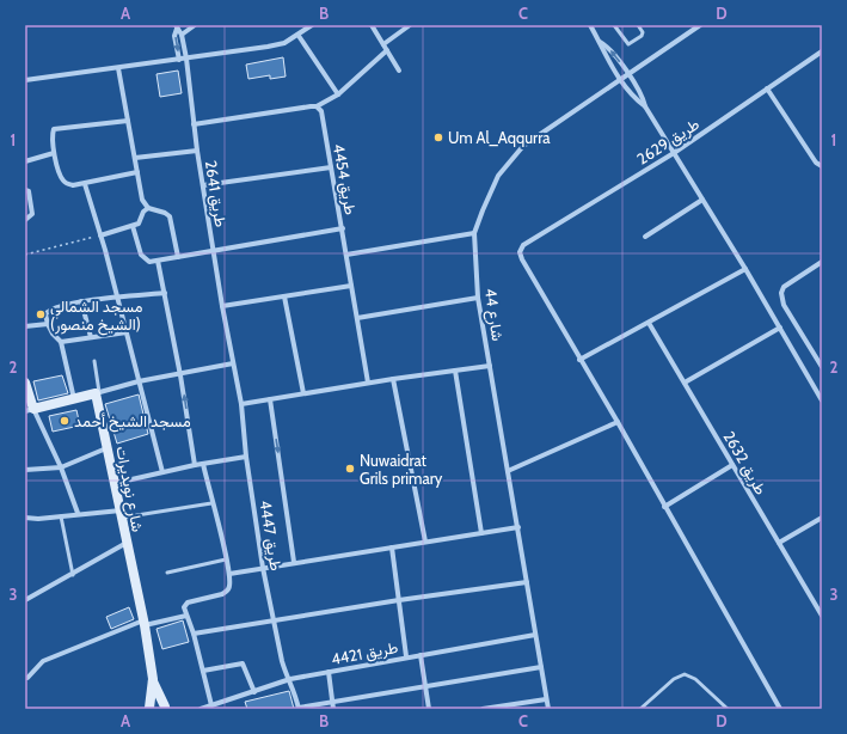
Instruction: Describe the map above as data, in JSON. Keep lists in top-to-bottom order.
{
  "streets": {
    "street": [
      "طريق 2629",
      "طريق 4454",
      "طريق 2641",
      "شارع 44",
      "طريق 2632",
      "شارع نويديرات",
      "طريق 4447",
      "طريق 4421"
    ]
  },
  "crossings": [
    ["طريق 2641", "طريق 4447"],
    ["شارع 44", "طريق 4421"],
    ["طريق 4447", "طريق 4421"]
  ],
  "places": [
    "Um Al_Aqqurra",
    "مسجد الشمالي (الشيخ منصور)",
    "مسجد الشيخ أحمد",
    "Nuwaidrat Grils primary"
  ],
  "grid": {
    "columns": [
      "A",
      "B",
      "C",
      "D"
    ],
    "rows": ["1", "2", "3"]
  }
}
